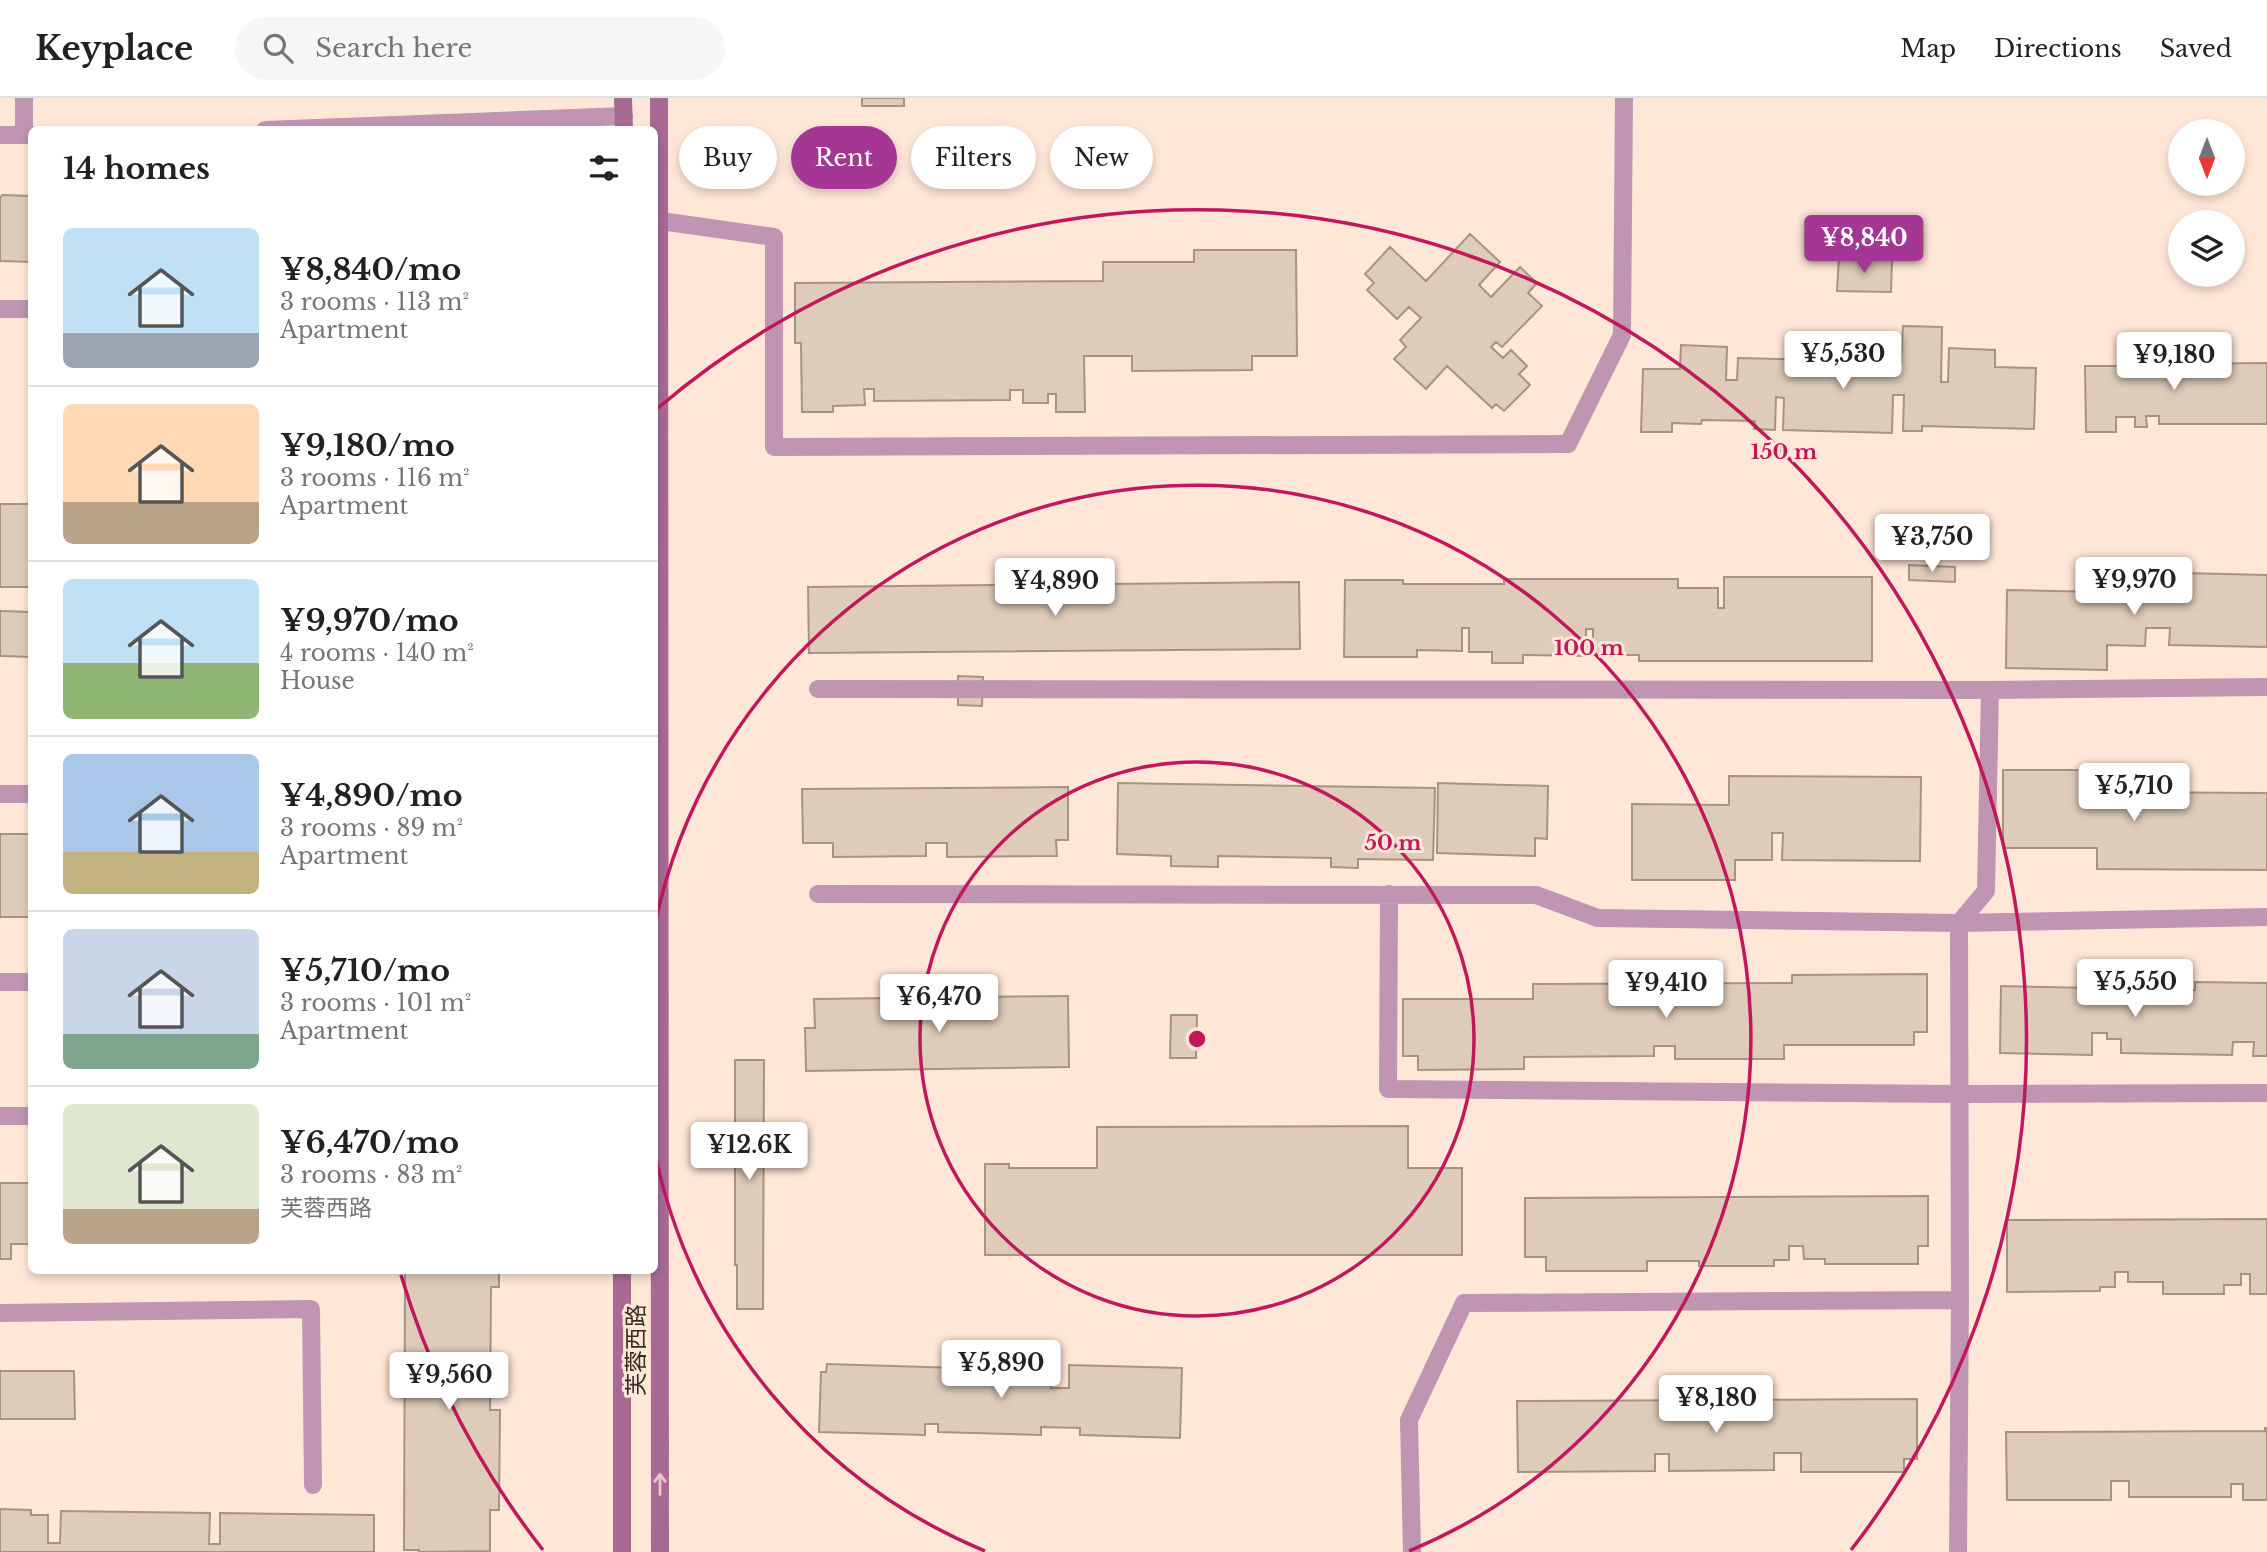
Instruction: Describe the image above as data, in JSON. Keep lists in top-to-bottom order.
{
  "streets": {
    "main road": ["芙蓉西路"]
  },
  "north": "bottom",
  "page": {
    "header": "Keyplace",
    "search": "Search here",
    "nav": ["Map", "Directions", "Saved"],
    "chip": [
      "Buy",
      "Rent",
      "Filters",
      "New"
    ],
    "heading": "14 homes",
    "list": [
      {
        "name": "¥8,840/mo",
        "note": "3 rooms · 113 m² · Apartment"
      },
      {
        "name": "¥9,180/mo",
        "note": "3 rooms · 116 m² · Apartment"
      },
      {
        "name": "¥9,970/mo",
        "note": "4 rooms · 140 m² · House"
      },
      {
        "name": "¥4,890/mo",
        "note": "3 rooms · 89 m² · Apartment"
      },
      {
        "name": "¥5,710/mo",
        "note": "3 rooms · 101 m² · Apartment"
      },
      {
        "name": "¥6,470/mo",
        "note": "3 rooms · 83 m² · 芙蓉西路"
      }
    ],
    "price": [
      "¥8,840",
      "¥5,530",
      "¥9,180",
      "¥3,750",
      "¥9,970",
      "¥4,890",
      "¥5,710",
      "¥5,550",
      "¥9,410",
      "¥6,470",
      "¥12.6K",
      "¥5,890",
      "¥9,560",
      "¥8,180"
    ]
  },
  "rings": ["150 m", "100 m", "50 m"]
}
